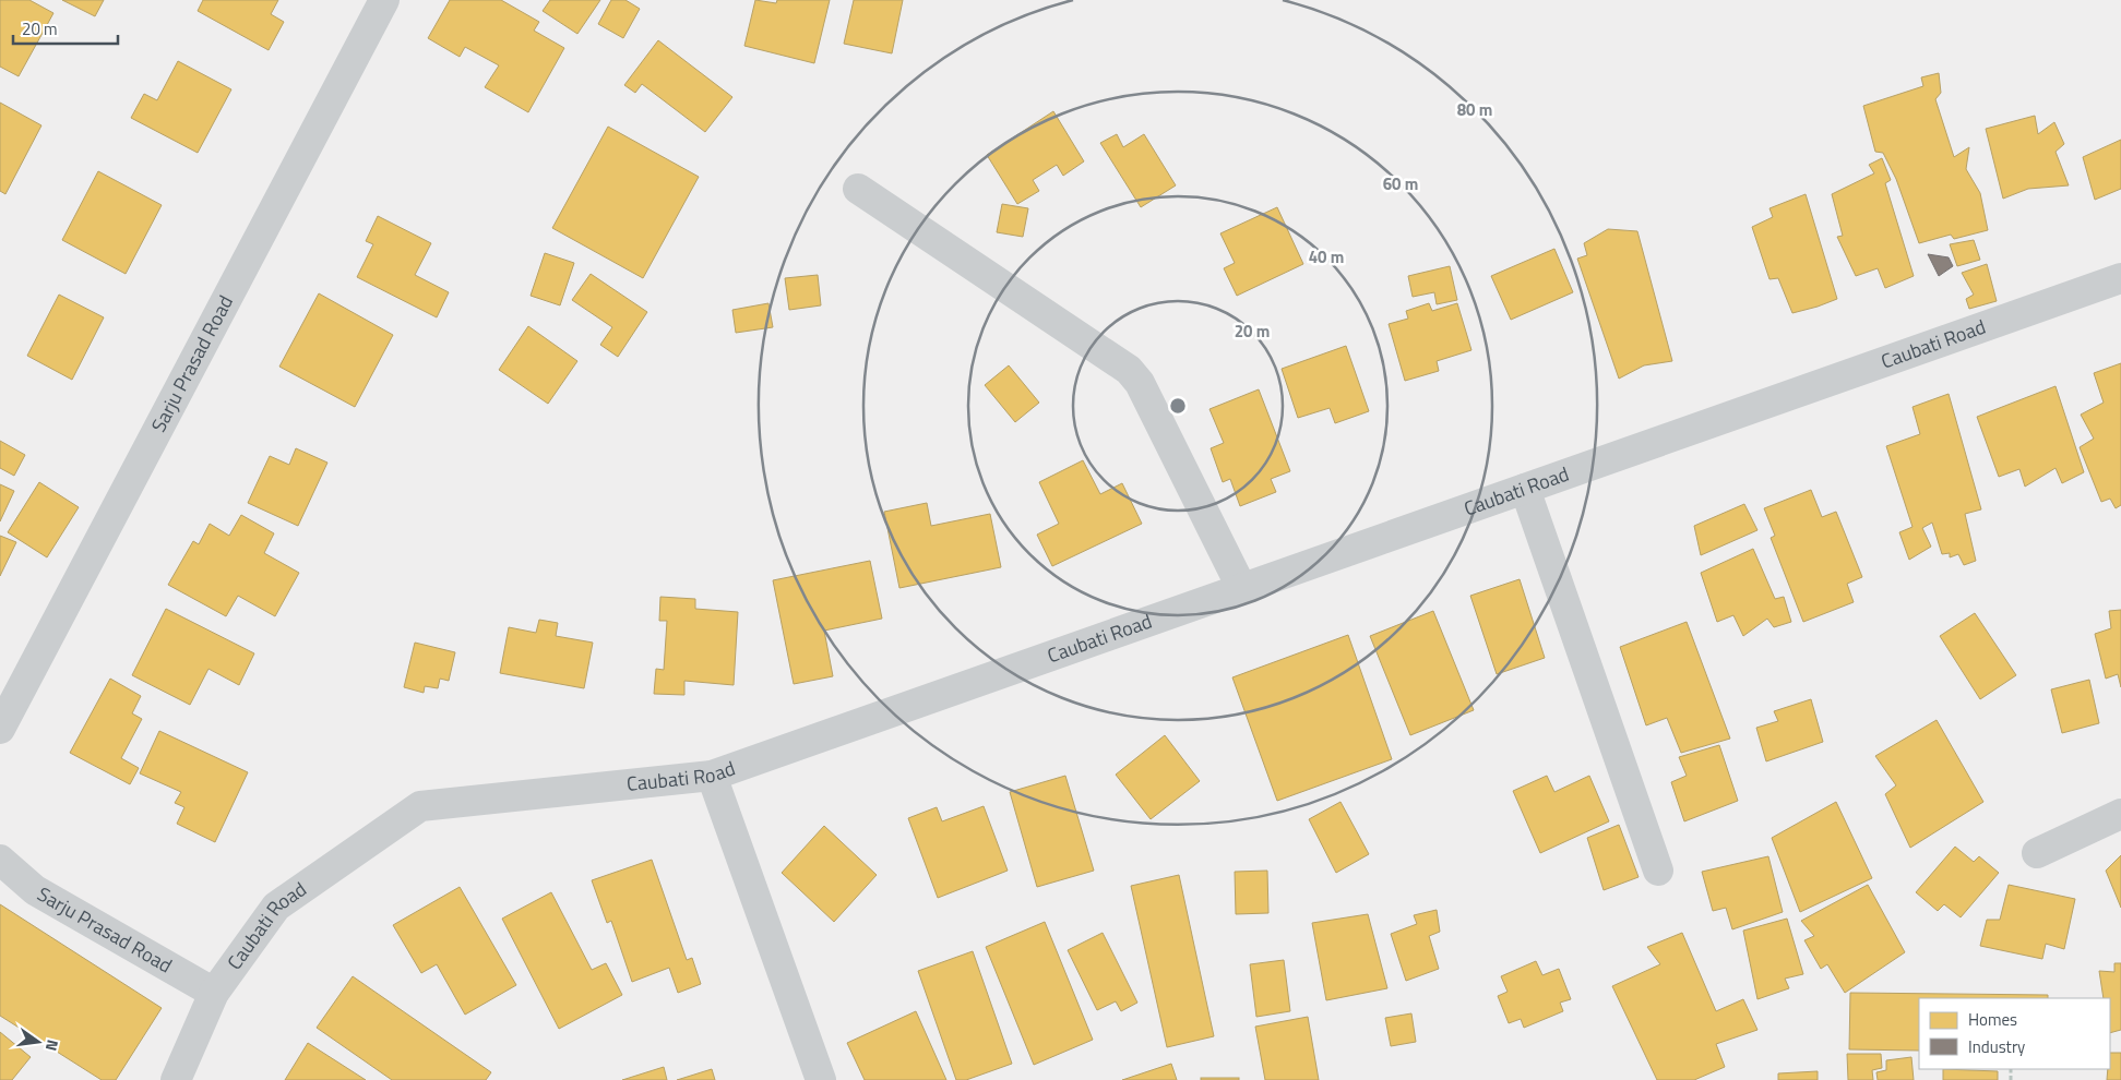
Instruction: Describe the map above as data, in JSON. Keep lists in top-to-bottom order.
{
  "streets": {
    "street": ["Caubati Road", "Sarju Prasad Road"]
  },
  "crossings": [
    ["Caubati Road", "Sarju Prasad Road"]
  ],
  "legend": ["Homes", "Industry"],
  "scale_bar": "20 m",
  "north": "right",
  "rings": [
    "80 m",
    "60 m",
    "40 m",
    "20 m"
  ]
}
